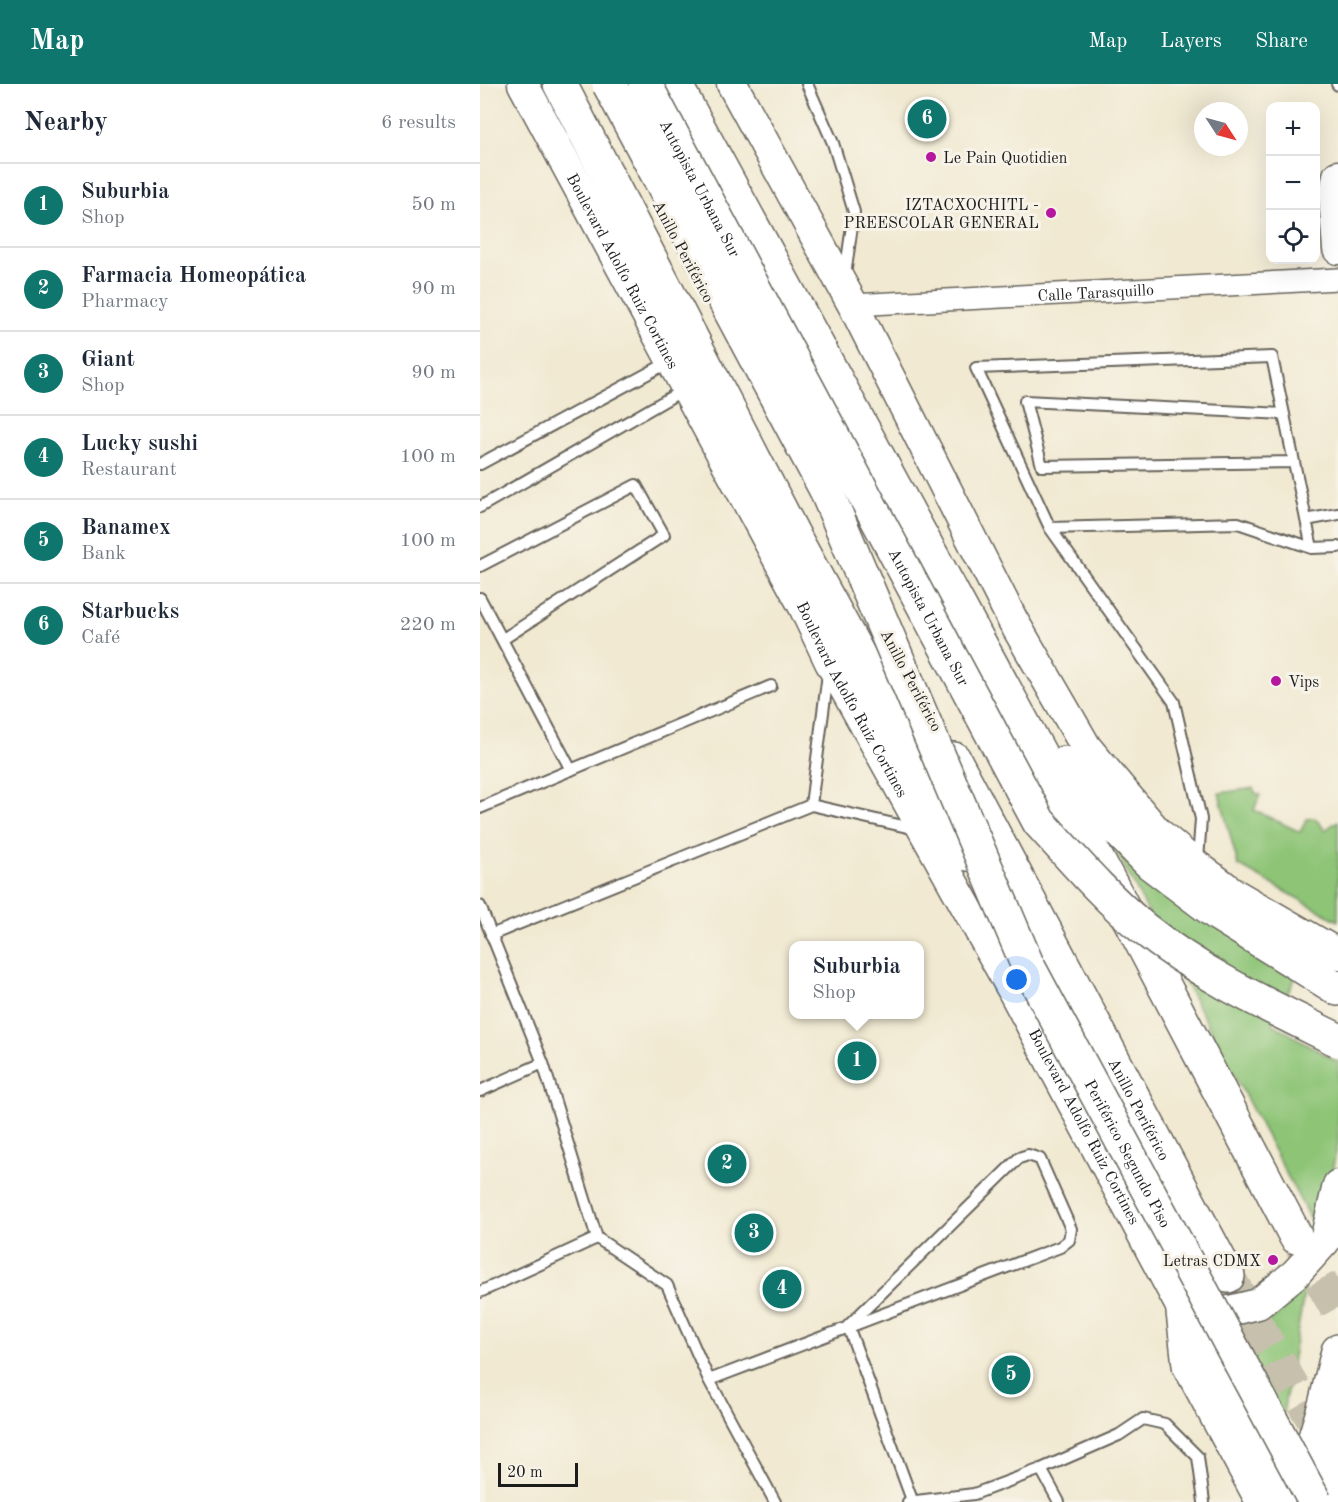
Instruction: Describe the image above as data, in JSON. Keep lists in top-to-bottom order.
{
  "streets": {
    "main road": [
      "Autopista Urbana Sur",
      "Anillo Periférico",
      "Boulevard Adolfo Ruiz Cortines",
      "Periférico Segundo Piso"
    ],
    "street": ["Calle Tarasquillo"]
  },
  "crossings": [
    ["Autopista Urbana Sur", "Periférico Segundo Piso"]
  ],
  "places": [
    "Le Pain Quotidien",
    "IZTACXOCHITL - PREESCOLAR GENERAL",
    "Vips",
    "Letras CDMX"
  ],
  "scale_bar": "20 m",
  "north": "bottom right",
  "page": {
    "header": "Map",
    "nav": ["Map", "Layers", "Share"],
    "heading": ["Nearby", "6 results"],
    "pins": [
      "6",
      "1",
      "2",
      "3",
      "4",
      "5"
    ],
    "map_buttons": ["+", "−"],
    "list": [
      {
        "mark": "1",
        "name": "Suburbia",
        "note": "Shop",
        "value": "50 m"
      },
      {
        "mark": "2",
        "name": "Farmacia Homeopática",
        "note": "Pharmacy",
        "value": "90 m"
      },
      {
        "mark": "3",
        "name": "Giant",
        "note": "Shop",
        "value": "90 m"
      },
      {
        "mark": "4",
        "name": "Lucky sushi",
        "note": "Restaurant",
        "value": "100 m"
      },
      {
        "mark": "5",
        "name": "Banamex",
        "note": "Bank",
        "value": "100 m"
      },
      {
        "mark": "6",
        "name": "Starbucks",
        "note": "Café",
        "value": "220 m"
      }
    ],
    "popup": ["Suburbia", "Shop"],
    "scale": "20 m"
  }
}
